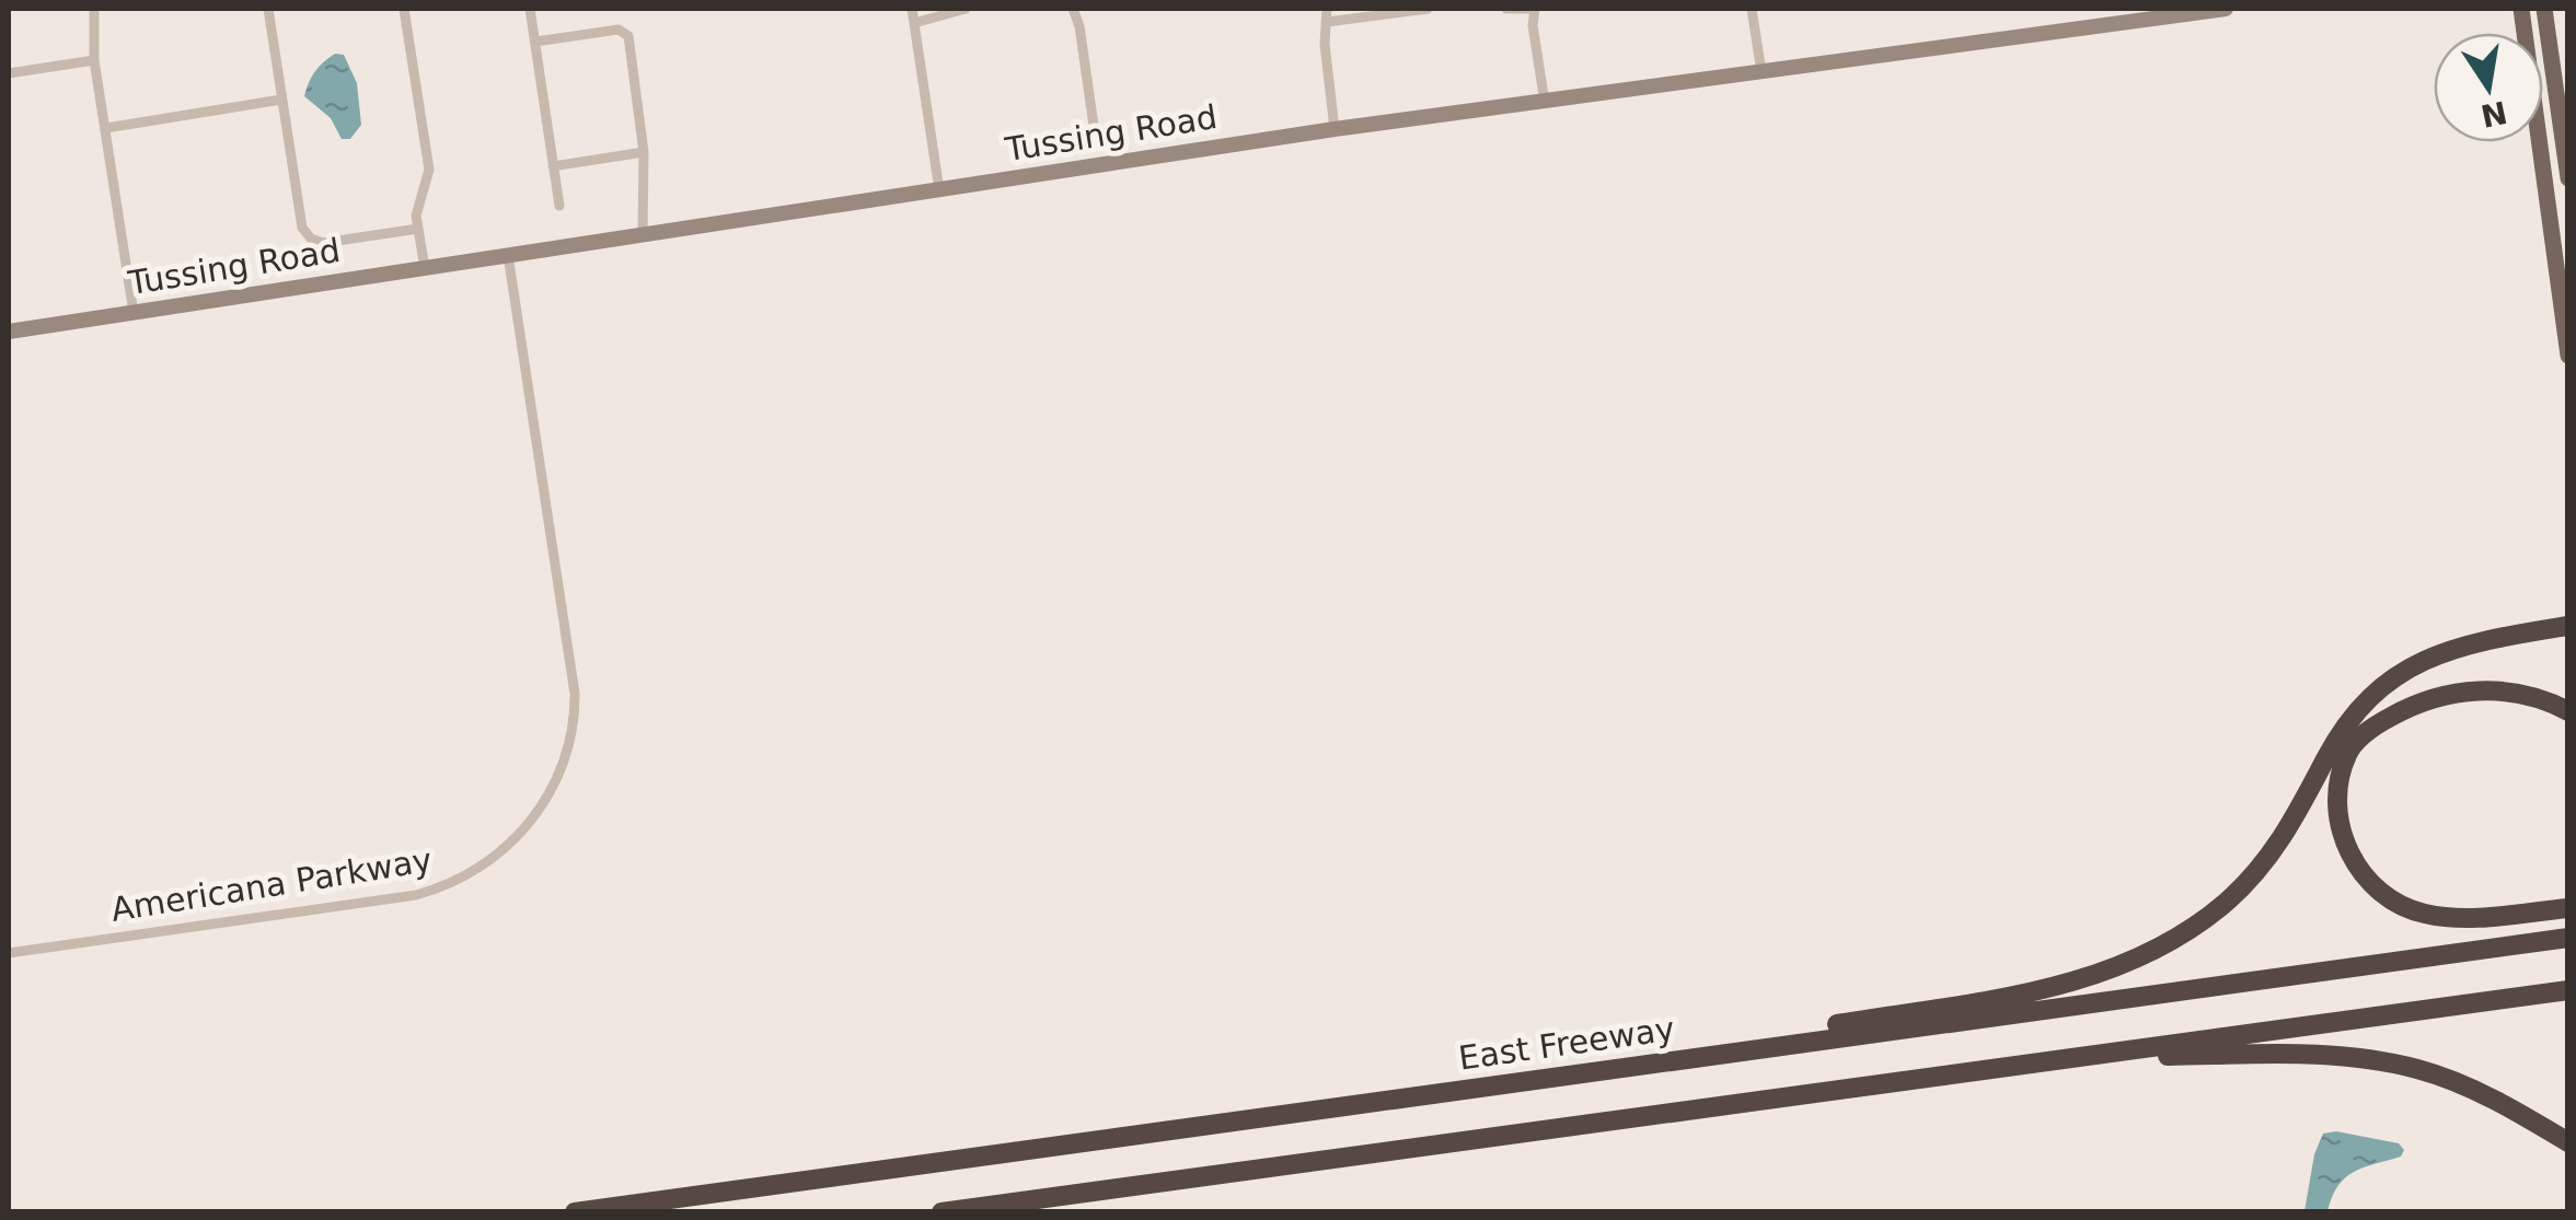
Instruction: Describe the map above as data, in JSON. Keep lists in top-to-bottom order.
{
  "streets": {
    "highway": ["East Freeway"],
    "main road": ["Tussing Road"],
    "street": ["Americana Parkway"]
  },
  "crossings": [
    ["Tussing Road", "Americana Parkway"]
  ],
  "north": "bottom"
}
